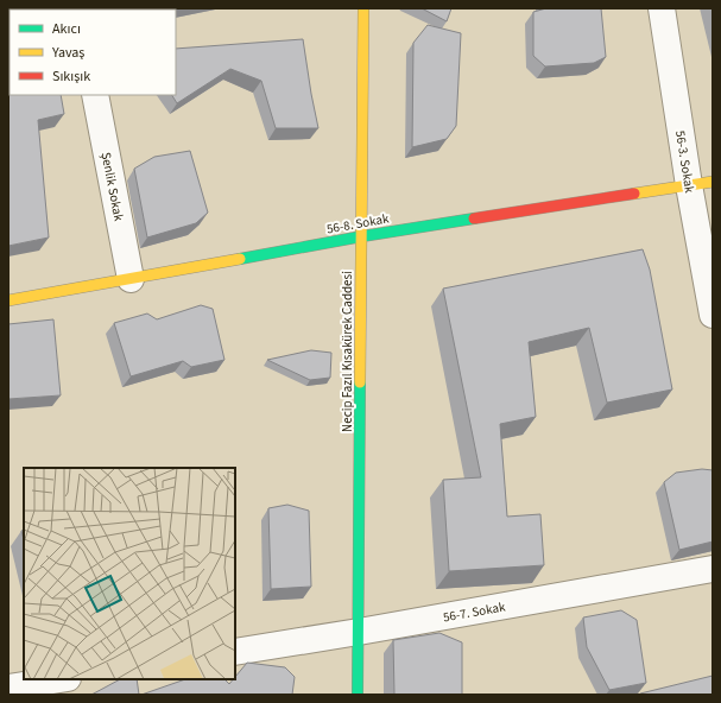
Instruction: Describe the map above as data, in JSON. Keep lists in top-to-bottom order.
{
  "streets": {
    "street": [
      "56-3. Sokak",
      "Şenlik Sokak",
      "56-8. Sokak",
      "Necip Fazıl Kısakürek Caddesi",
      "56-7. Sokak"
    ]
  },
  "crossings": [
    ["56-3. Sokak", "56-8. Sokak"],
    ["Şenlik Sokak", "56-8. Sokak"],
    ["56-8. Sokak", "Necip Fazıl Kısakürek Caddesi"],
    ["Necip Fazıl Kısakürek Caddesi", "56-7. Sokak"]
  ],
  "legend": ["Akıcı", "Yavaş", "Sıkışık"]
}
